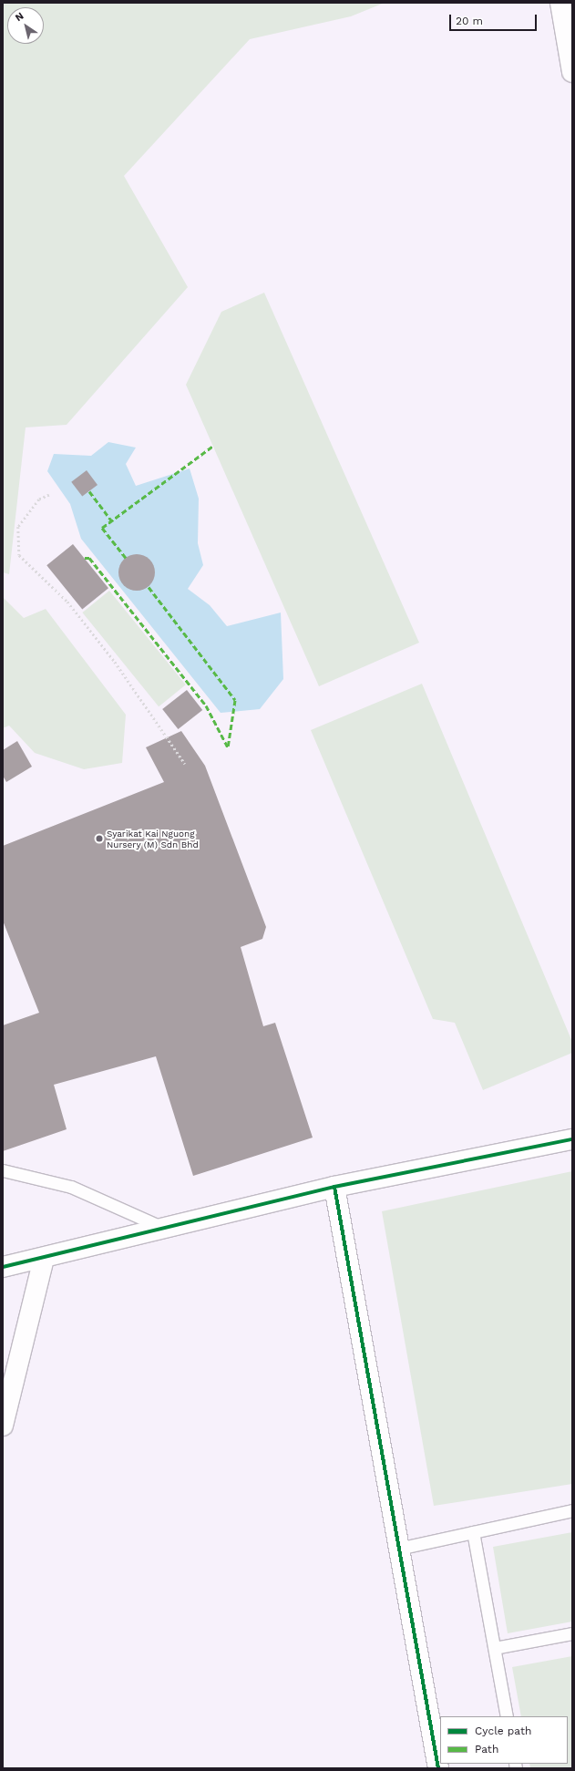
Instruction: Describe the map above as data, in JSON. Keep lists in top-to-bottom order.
{
  "places": ["Syarikat Kai Nguong Nursery (M) Sdn Bhd"],
  "legend": ["Cycle path", "Path"],
  "scale_bar": "20 m",
  "north": "top left"
}
